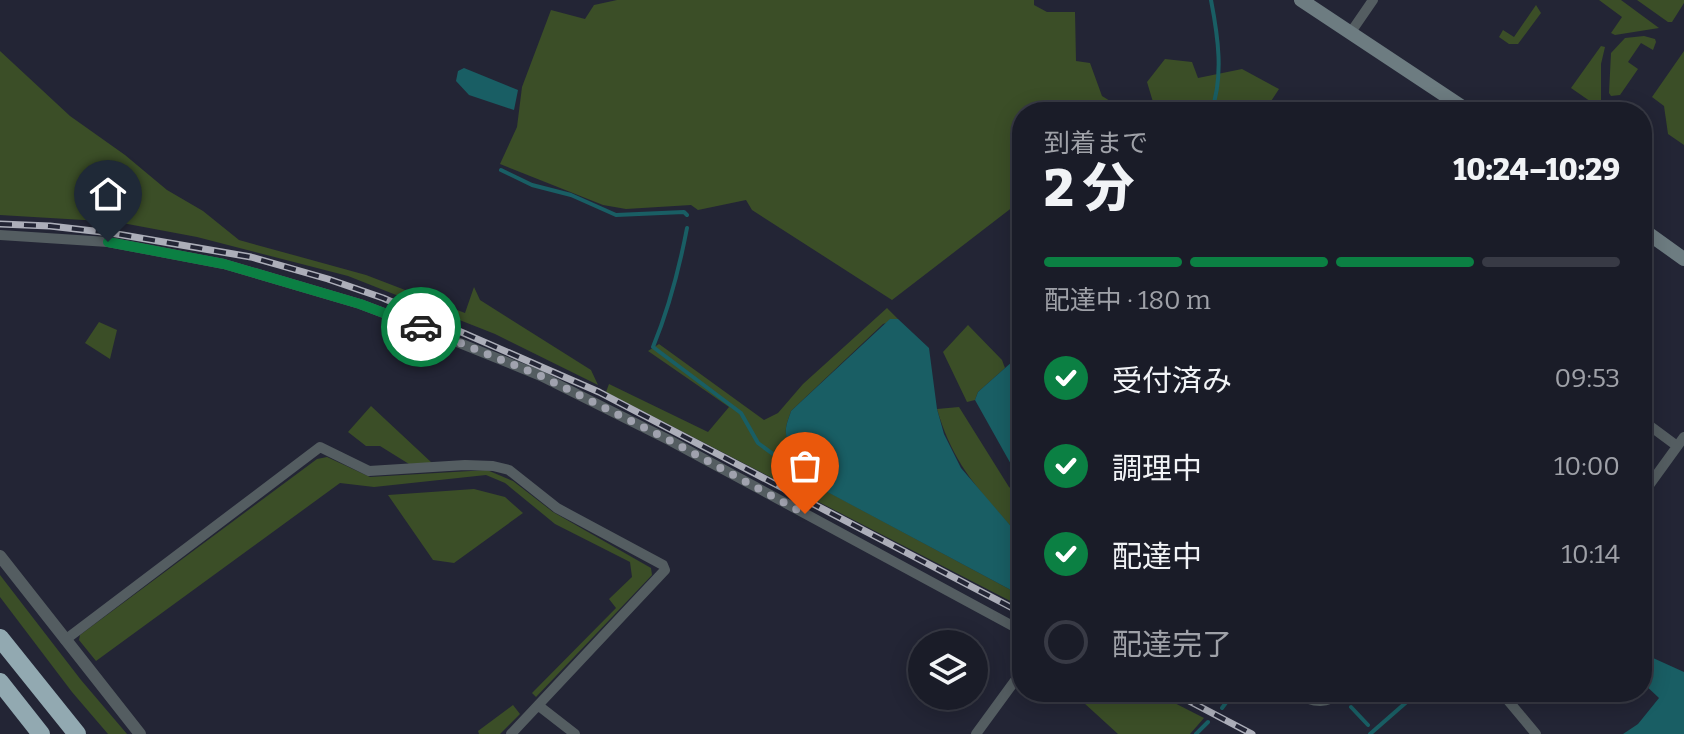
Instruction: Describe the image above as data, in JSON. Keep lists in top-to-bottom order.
{
  "page": {
    "heading": ["2 分", "到着まで", "10:24–10:29"],
    "bar": "配達中 · 180 m",
    "list": [
      ["受付済み", "09:53"],
      ["調理中", "10:00"],
      ["配達中", "10:14"],
      "配達完了"
    ]
  }
}
